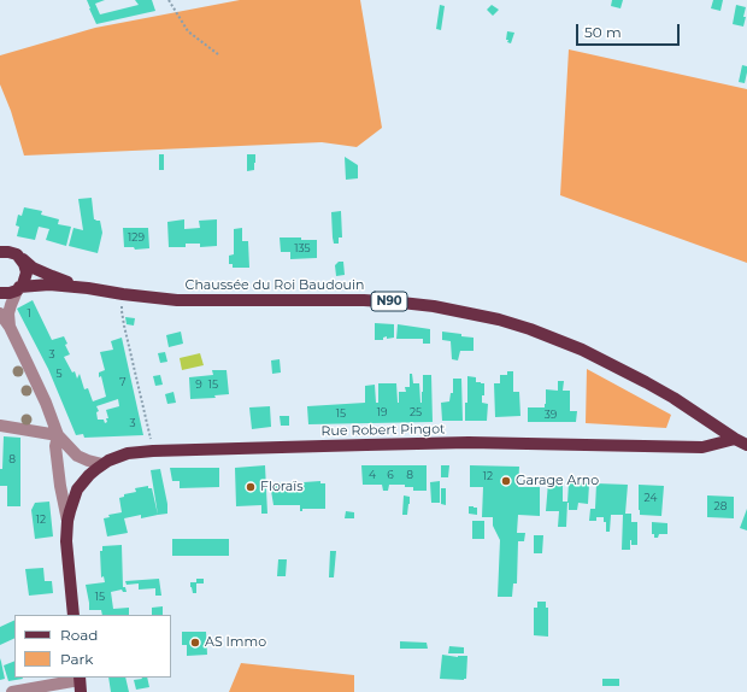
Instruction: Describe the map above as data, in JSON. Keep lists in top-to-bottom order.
{
  "streets": {
    "main road": ["Chaussée du Roi Baudouin", "N90", "Rue Robert Pingot"]
  },
  "crossings": [
    ["Chaussée du Roi Baudouin", "Rue Robert Pingot"]
  ],
  "places": ["Garage Arno", "Floraïs", "AS Immo"],
  "house_numbers": [
    "129",
    "135",
    "1",
    "3",
    "5",
    "7",
    "9",
    "15",
    "19",
    "25",
    "15",
    "39",
    "3",
    "8",
    "4",
    "6",
    "8",
    "12",
    "24",
    "28",
    "12",
    "15"
  ],
  "legend": ["Road", "Park"],
  "scale_bar": "50 m"
}
